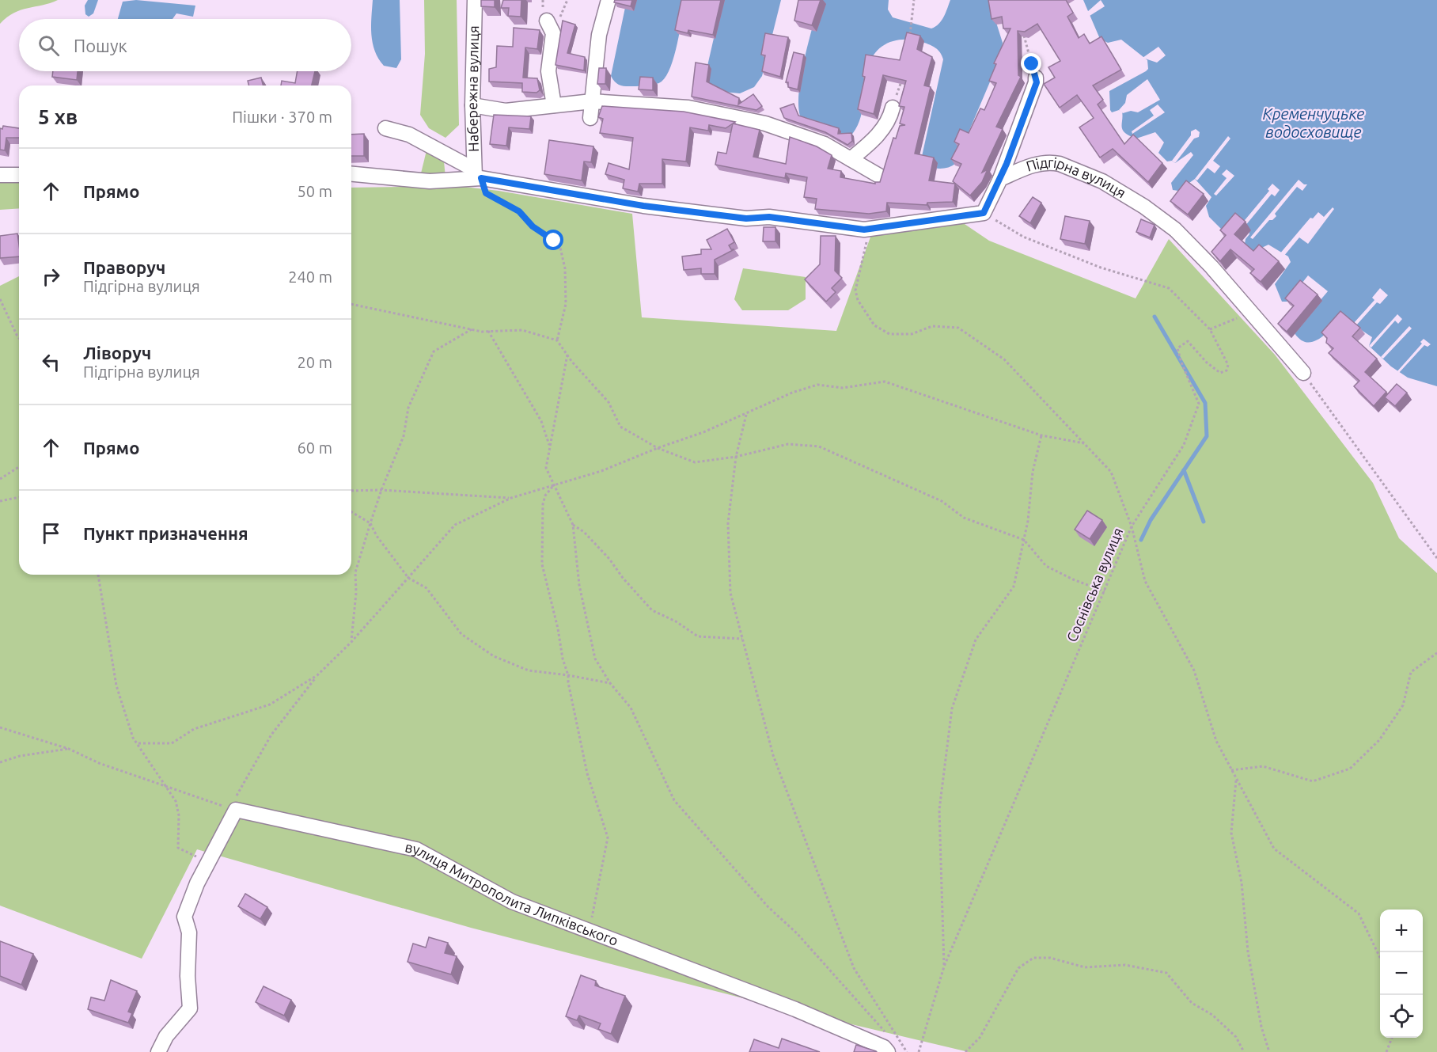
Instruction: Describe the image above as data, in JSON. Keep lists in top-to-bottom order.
{
  "streets": {
    "street": ["Набережна вулиця", "Підгірна вулиця", "вулиця Митрополита Липківського"],
    "path": ["Соснівська вулиця"]
  },
  "water": ["Кременчуцьке водосховище"],
  "page": {
    "search": "Пошук",
    "heading": ["5 хв", "Пішки · 370 m"],
    "list": [
      ["Прямо", "50 m"],
      ["Праворуч", "Підгірна вулиця", "240 m"],
      ["Ліворуч", "Підгірна вулиця", "20 m"],
      ["Прямо", "60 m"],
      "Пункт призначення"
    ],
    "map_buttons": ["+", "−"]
  }
}
